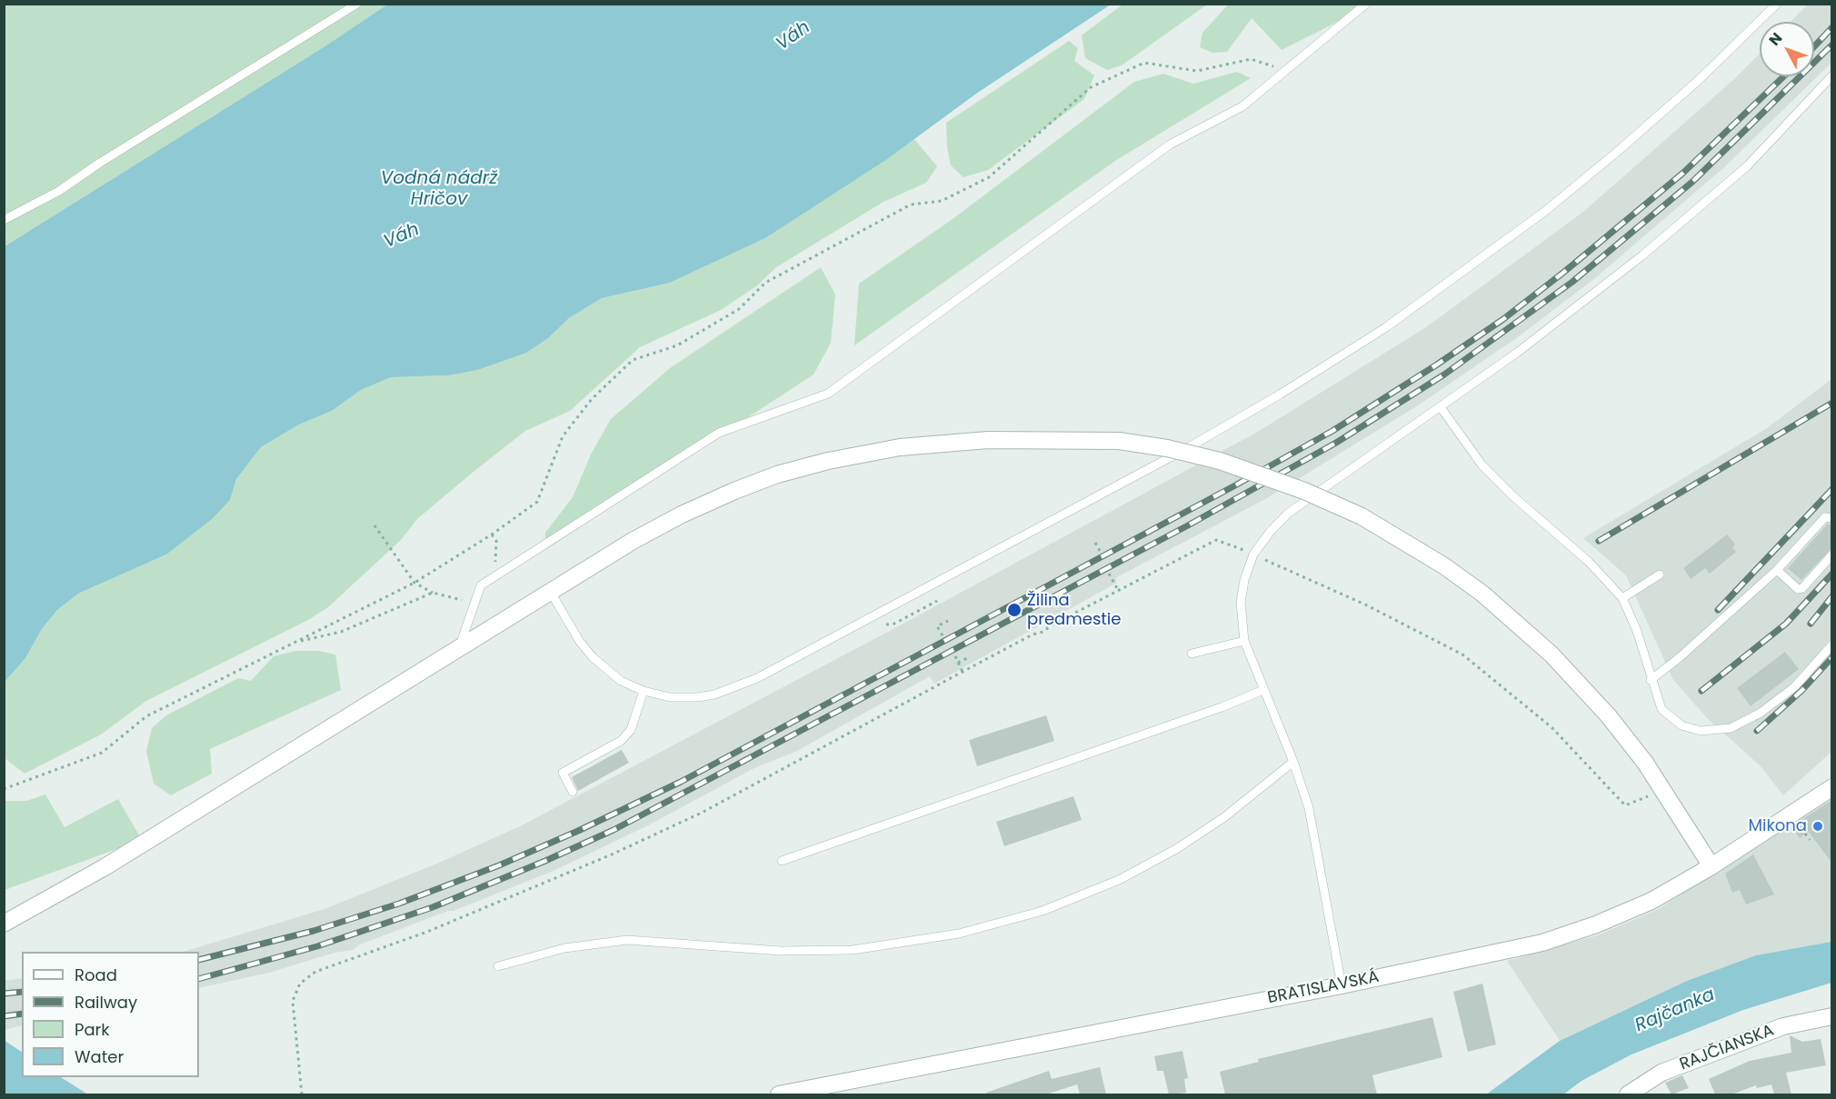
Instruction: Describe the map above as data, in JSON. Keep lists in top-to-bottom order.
{
  "streets": {
    "street": ["BRATISLAVSKÁ", "RAJČIANSKA"]
  },
  "water": ["Váh", "Vodná nádrž Hričov", "Rajčanka"],
  "places": ["Žilina predmestie", "Mikona"],
  "legend": [
    "Road",
    "Railway",
    "Park",
    "Water"
  ],
  "north": "top left"
}
